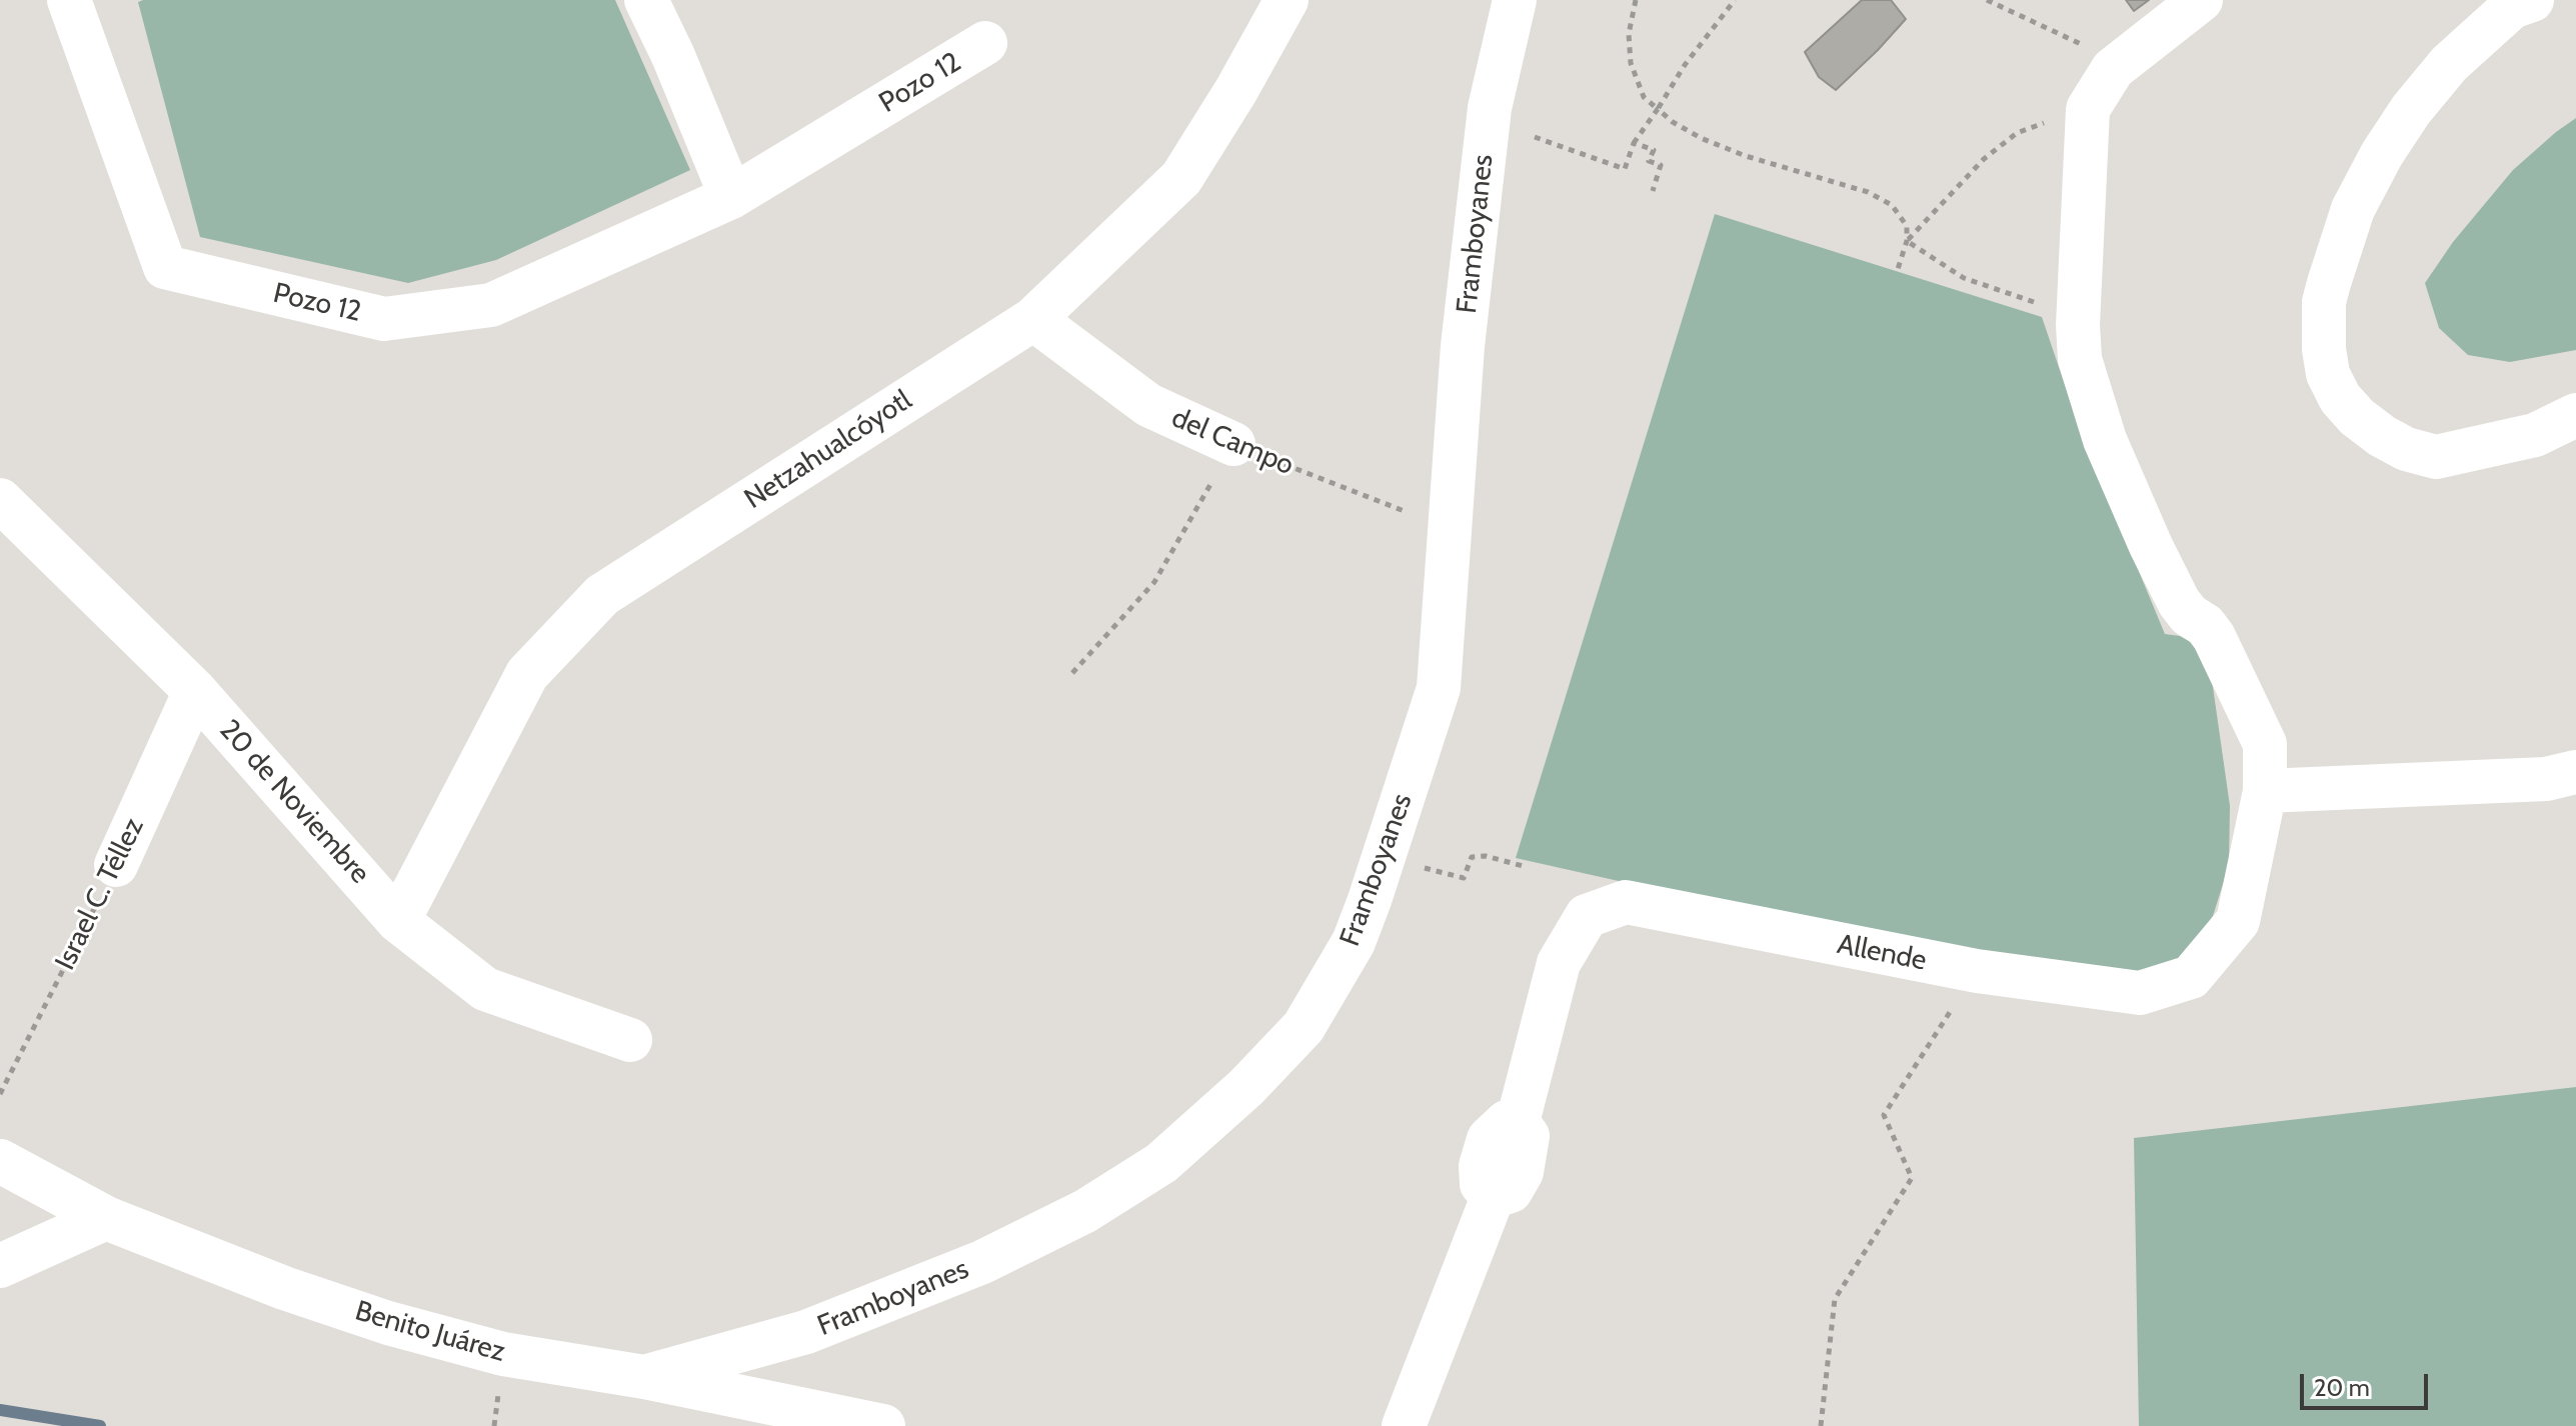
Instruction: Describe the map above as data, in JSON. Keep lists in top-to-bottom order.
{
  "streets": {
    "street": [
      "Pozo 12",
      "Framboyanes",
      "del Campo",
      "Netzahualcóyotl",
      "20 de Noviembre",
      "Israel C. Téllez",
      "Allende",
      "Benito Juárez"
    ]
  },
  "crossings": [
    ["Framboyanes", "del Campo"],
    ["Framboyanes", "Benito Juárez"],
    ["del Campo", "Netzahualcóyotl"],
    ["Netzahualcóyotl", "20 de Noviembre"],
    ["20 de Noviembre", "Israel C. Téllez"]
  ],
  "scale_bar": "20 m"
}
